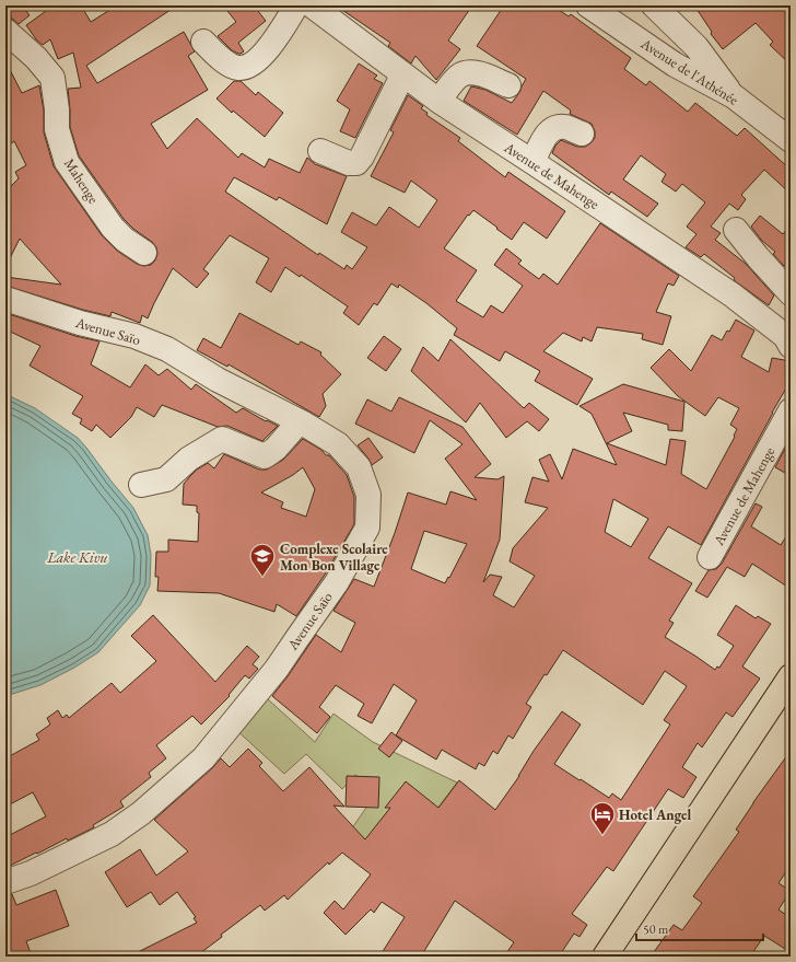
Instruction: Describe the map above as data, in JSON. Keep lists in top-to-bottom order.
{
  "streets": {
    "street": [
      "Avenue de l'Athénée",
      "Avenue de Mahenge",
      "Mahenge",
      "Avenue Saïo"
    ]
  },
  "water": ["Lake Kivu"],
  "places": {
    "school or university": ["Complexe Scolaire Mon Bon Village"],
    "hotel": ["Hotel Angel"]
  },
  "scale_bar": "50 m"
}
